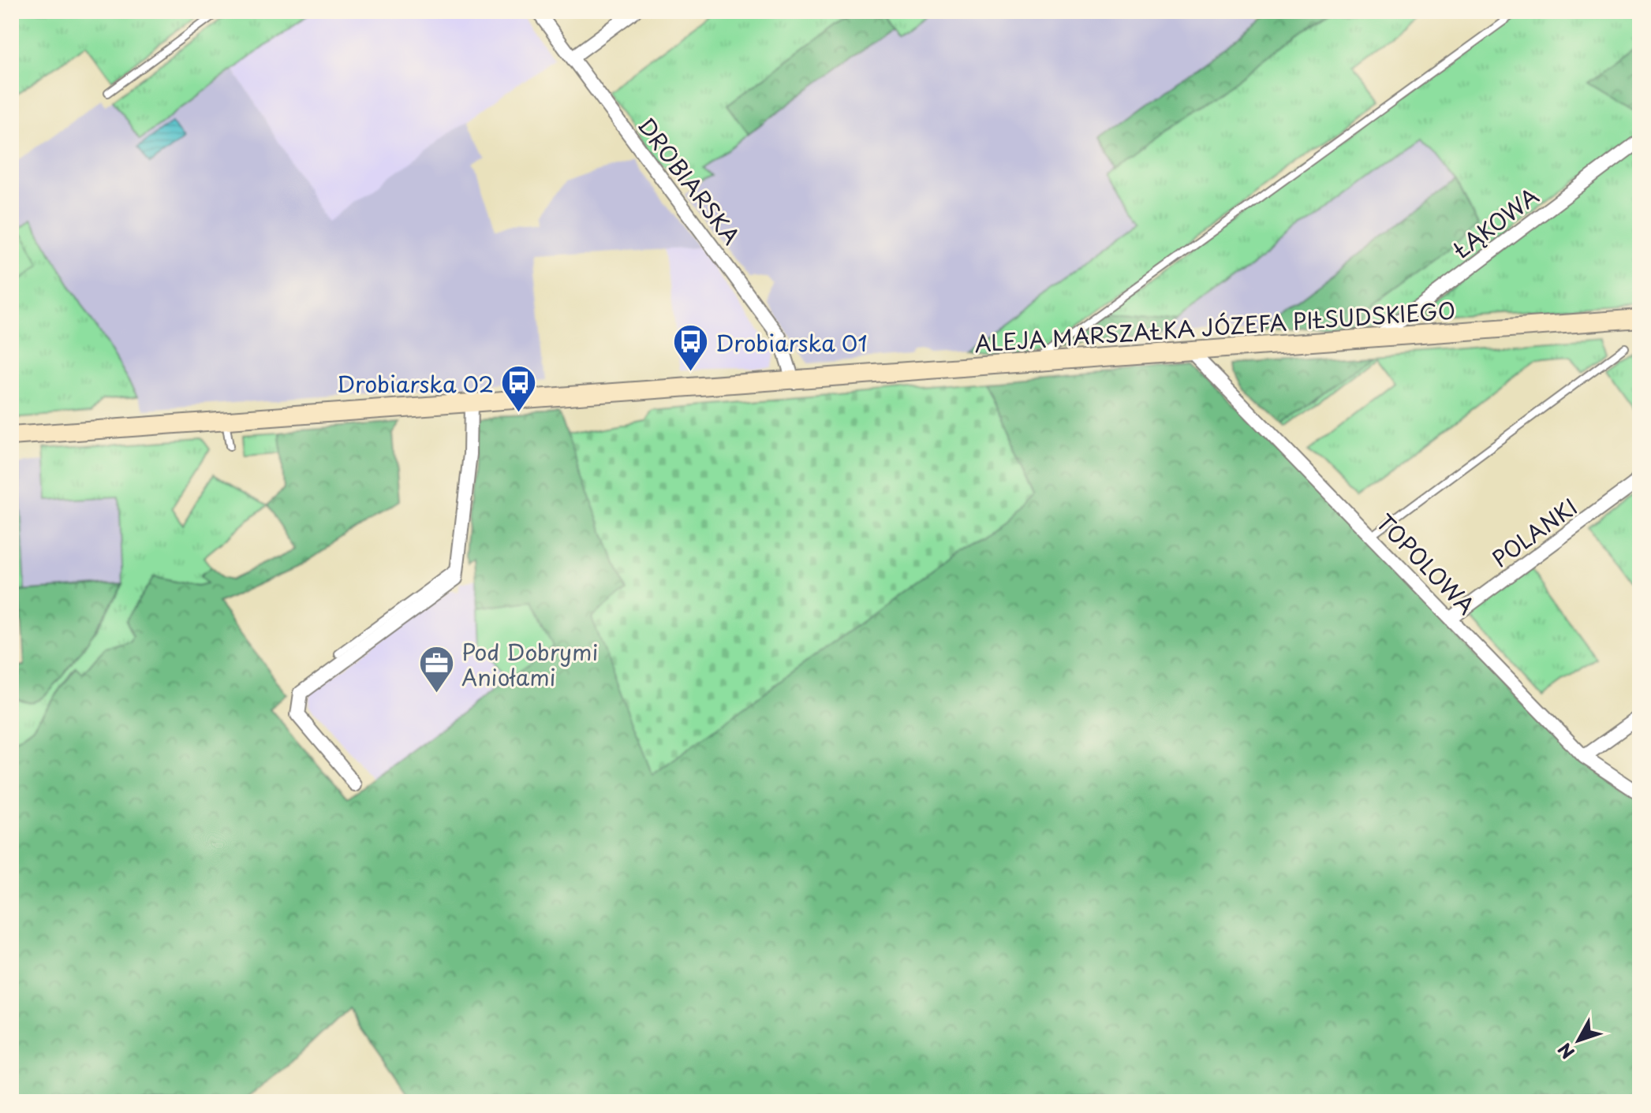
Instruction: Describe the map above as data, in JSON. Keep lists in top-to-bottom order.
{
  "streets": {
    "main road": ["ALEJA MARSZAŁKA JÓZEFA PIŁSUDSKIEGO"],
    "street": [
      "DROBIARSKA",
      "ŁĄKOWA",
      "POLANKI",
      "TOPOLOWA"
    ]
  },
  "crossings": [
    ["DROBIARSKA", "ALEJA MARSZAŁKA JÓZEFA PIŁSUDSKIEGO"],
    ["ŁĄKOWA", "ALEJA MARSZAŁKA JÓZEFA PIŁSUDSKIEGO"],
    ["ALEJA MARSZAŁKA JÓZEFA PIŁSUDSKIEGO", "TOPOLOWA"],
    ["POLANKI", "TOPOLOWA"]
  ],
  "places": {
    "bus stop": ["Drobiarska 01", "Drobiarska 02"],
    "office": ["Pod Dobrymi Aniołami"]
  },
  "north": "bottom left"
}
